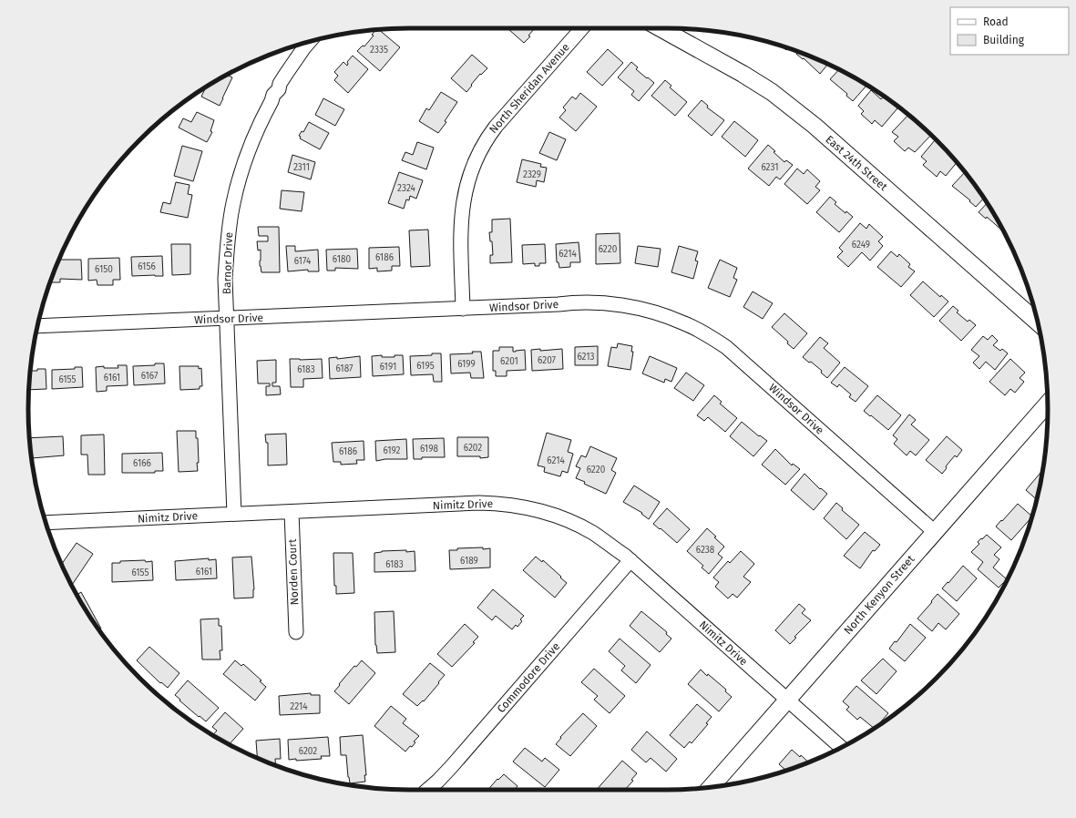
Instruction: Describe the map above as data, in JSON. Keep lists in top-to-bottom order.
{
  "streets": {
    "street": [
      "North Sheridan Avenue",
      "East 24th Street",
      "Barnor Drive",
      "Windsor Drive",
      "Nimitz Drive",
      "Norden Court",
      "North Kenyon Street",
      "Commodore Drive"
    ]
  },
  "crossings": [
    ["North Sheridan Avenue", "Windsor Drive"],
    ["Barnor Drive", "Windsor Drive"],
    ["Barnor Drive", "Nimitz Drive"],
    ["Windsor Drive", "North Kenyon Street"],
    ["Nimitz Drive", "Norden Court"],
    ["Nimitz Drive", "North Kenyon Street"],
    ["Nimitz Drive", "Commodore Drive"]
  ],
  "house_numbers": [
    "2335",
    "2311",
    "6231",
    "2329",
    "2324",
    "6249",
    "6220",
    "6214",
    "6186",
    "6180",
    "6174",
    "6156",
    "6150",
    "6213",
    "6207",
    "6201",
    "6199",
    "6195",
    "6191",
    "6187",
    "6183",
    "6167",
    "6161",
    "6155",
    "6202",
    "6198",
    "6192",
    "6186",
    "6214",
    "6166",
    "6220",
    "6238",
    "6189",
    "6183",
    "6161",
    "6155",
    "2214",
    "6202"
  ],
  "legend": ["Road", "Building"]
}
